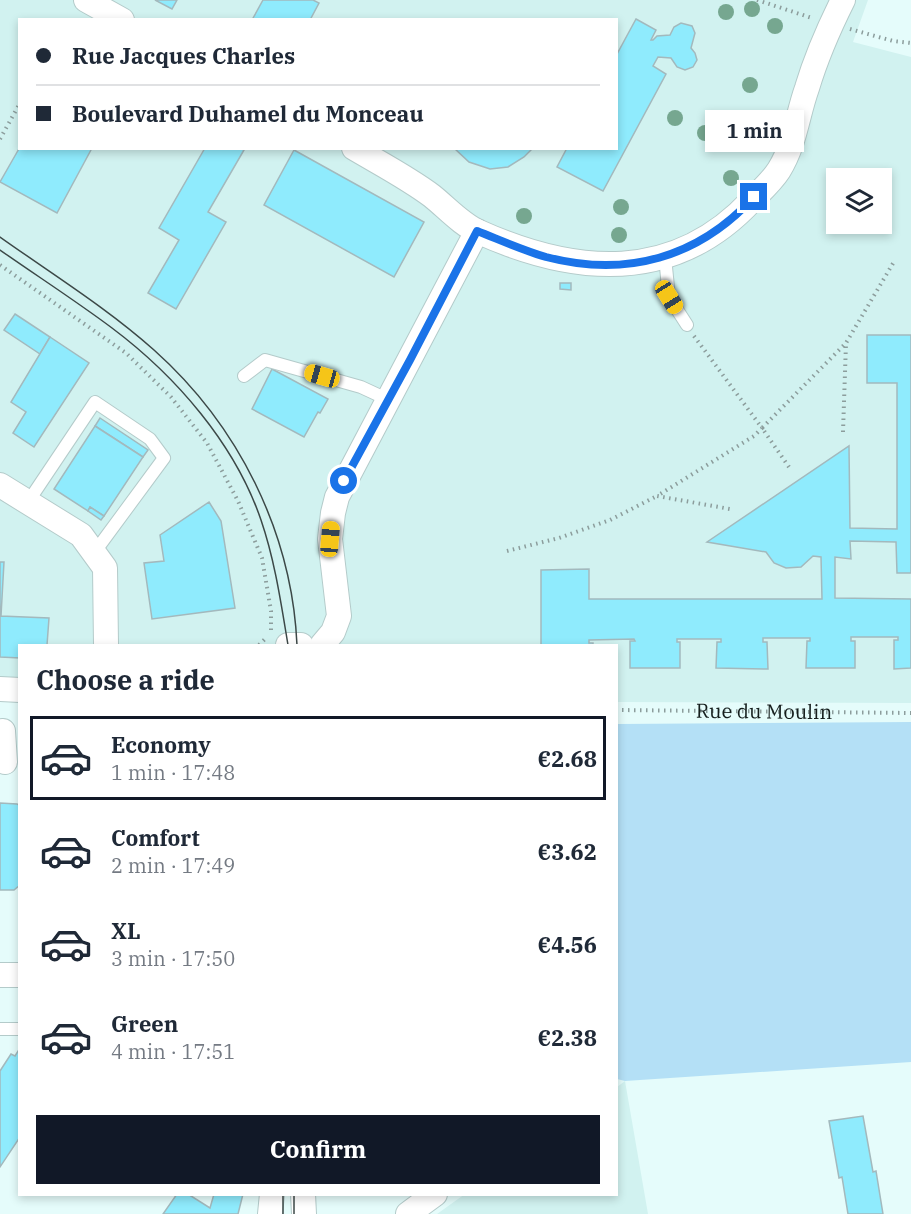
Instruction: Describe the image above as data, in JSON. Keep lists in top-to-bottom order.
{
  "streets": {
    "path": ["Rue du Moulin"]
  },
  "page": {
    "banner": ["Rue Jacques Charles", "Boulevard Duhamel du Monceau"],
    "bubble": "1 min",
    "heading": "Choose a ride",
    "list": [
      {
        "name": "Economy",
        "note": "1 min · 17:48",
        "value": "€2.68"
      },
      {
        "name": "Comfort",
        "note": "2 min · 17:49",
        "value": "€3.62"
      },
      {
        "name": "XL",
        "note": "3 min · 17:50",
        "value": "€4.56"
      },
      {
        "name": "Green",
        "note": "4 min · 17:51",
        "value": "€2.38"
      }
    ],
    "buttons": "Confirm"
  }
}
